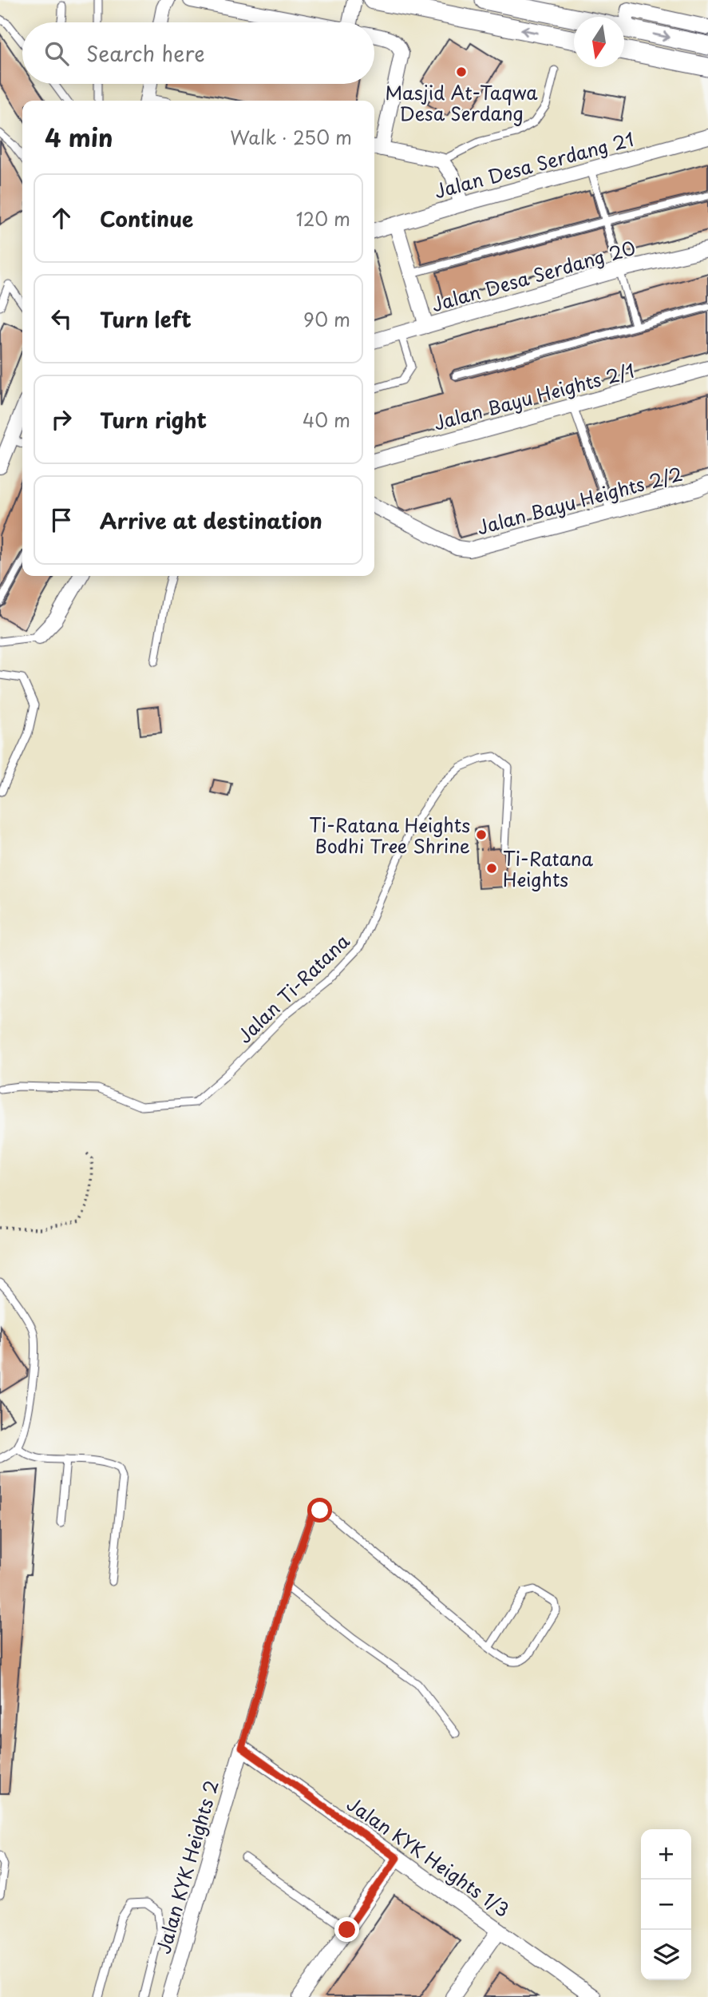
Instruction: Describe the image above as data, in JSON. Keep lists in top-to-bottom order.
{
  "streets": {
    "street": [
      "Jalan Desa Serdang 21",
      "Jalan Desa Serdang 20",
      "Jalan Bayu Heights 2/1",
      "Jalan Bayu Heights 2/2",
      "Jalan KYK Heights 1/3",
      "Jalan KYK Heights 2"
    ],
    "lane": ["Jalan Ti-Ratana"]
  },
  "crossings": [
    ["Jalan KYK Heights 1/3", "Jalan KYK Heights 2"]
  ],
  "places": ["Masjid At-Taqwa Desa Serdang", "Ti-Ratana Heights Bodhi Tree Shrine", "Ti-Ratana Heights"],
  "north": "bottom",
  "page": {
    "search": "Search here",
    "heading": ["4 min", "Walk · 250 m"],
    "list": [
      ["Continue", "120 m"],
      ["Turn left", "90 m"],
      ["Turn right", "40 m"],
      "Arrive at destination"
    ],
    "map_buttons": ["+", "−"]
  }
}
